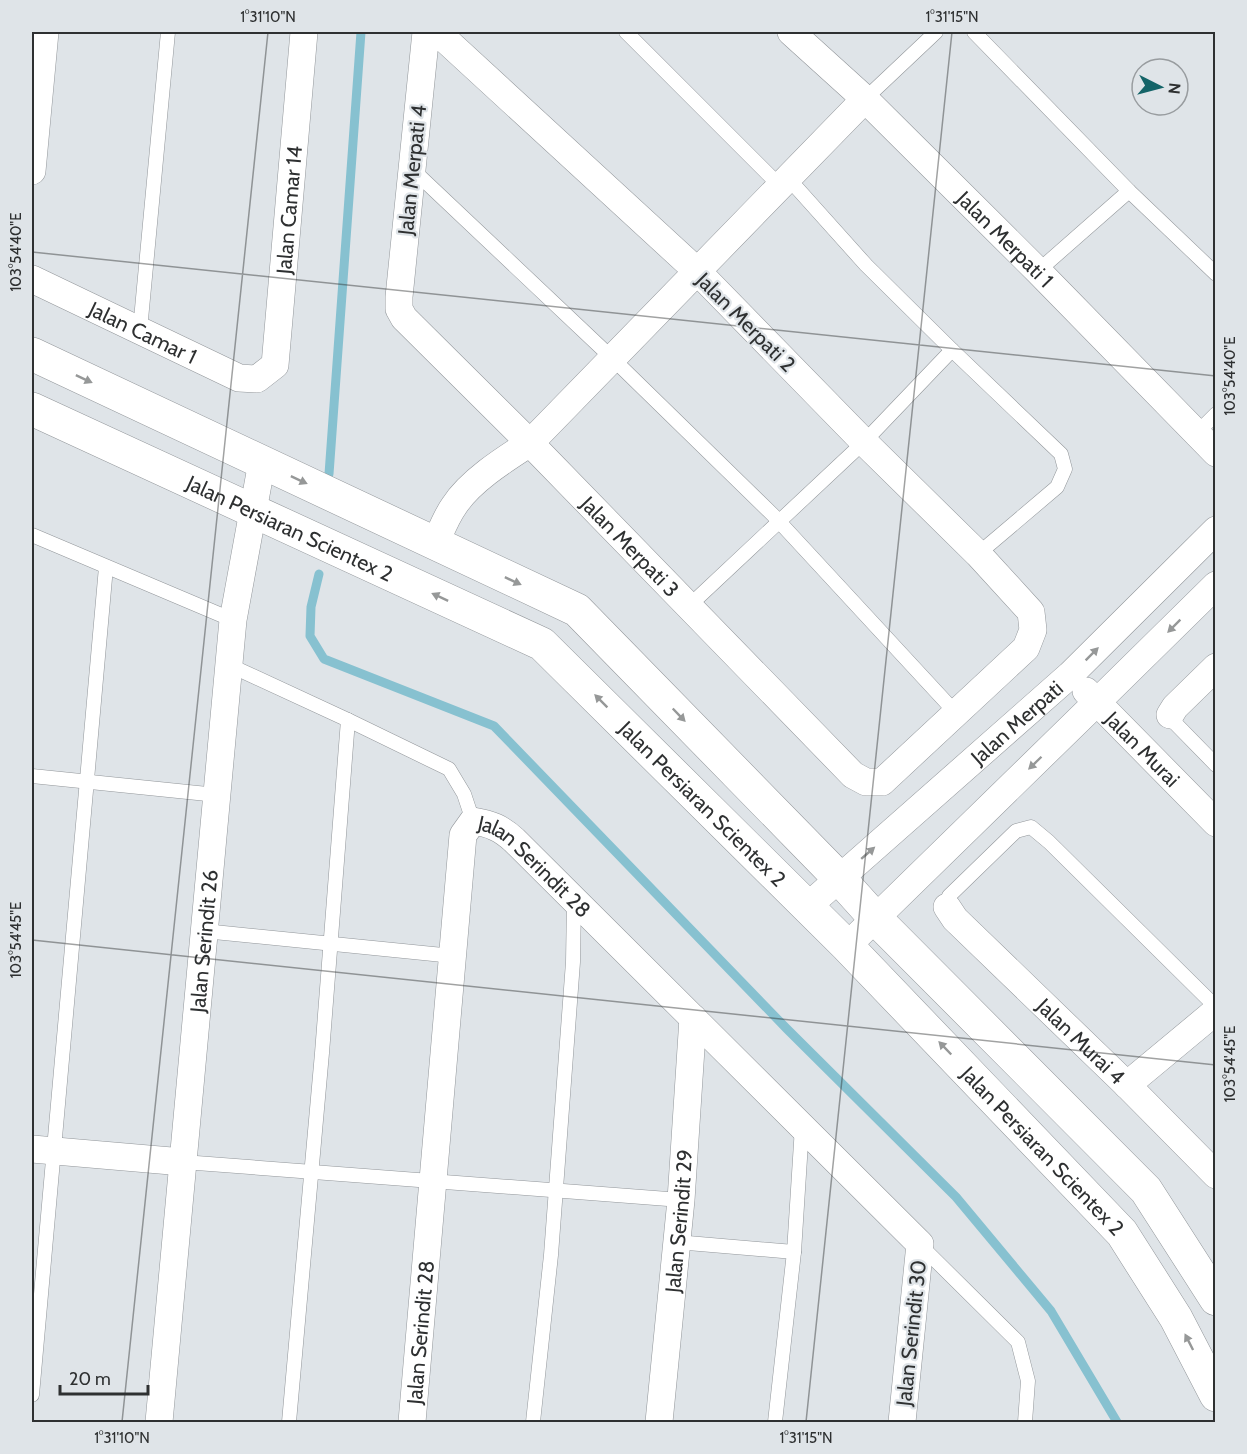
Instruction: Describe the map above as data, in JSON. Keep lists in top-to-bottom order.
{
  "streets": {
    "street": [
      "Jalan Merpati 4",
      "Jalan Camar 14",
      "Jalan Merpati 1",
      "Jalan Merpati 2",
      "Jalan Camar 1",
      "Jalan Persiaran Scientex 2",
      "Jalan Merpati 3",
      "Jalan Merpati",
      "Jalan Murai",
      "Jalan Serindit 28",
      "Jalan Serindit 26",
      "Jalan Murai 4",
      "Jalan Serindit 29",
      "Jalan Serindit 30"
    ]
  },
  "crossings": [
    ["Jalan Merpati 4", "Jalan Merpati 3"],
    ["Jalan Camar 14", "Jalan Camar 1"],
    ["Jalan Merpati 2", "Jalan Merpati 3"],
    ["Jalan Persiaran Scientex 2", "Jalan Merpati"],
    ["Jalan Persiaran Scientex 2", "Jalan Serindit 26"],
    ["Jalan Merpati", "Jalan Murai"],
    ["Jalan Serindit 28", "Jalan Serindit 29"],
    ["Jalan Serindit 28", "Jalan Serindit 30"]
  ],
  "scale_bar": "20 m",
  "north": "right",
  "coordinates": [
    "1°31'10\"N",
    "1°31'15\"N",
    "103°54'40\"E",
    "103°54'45\"E"
  ]
}
